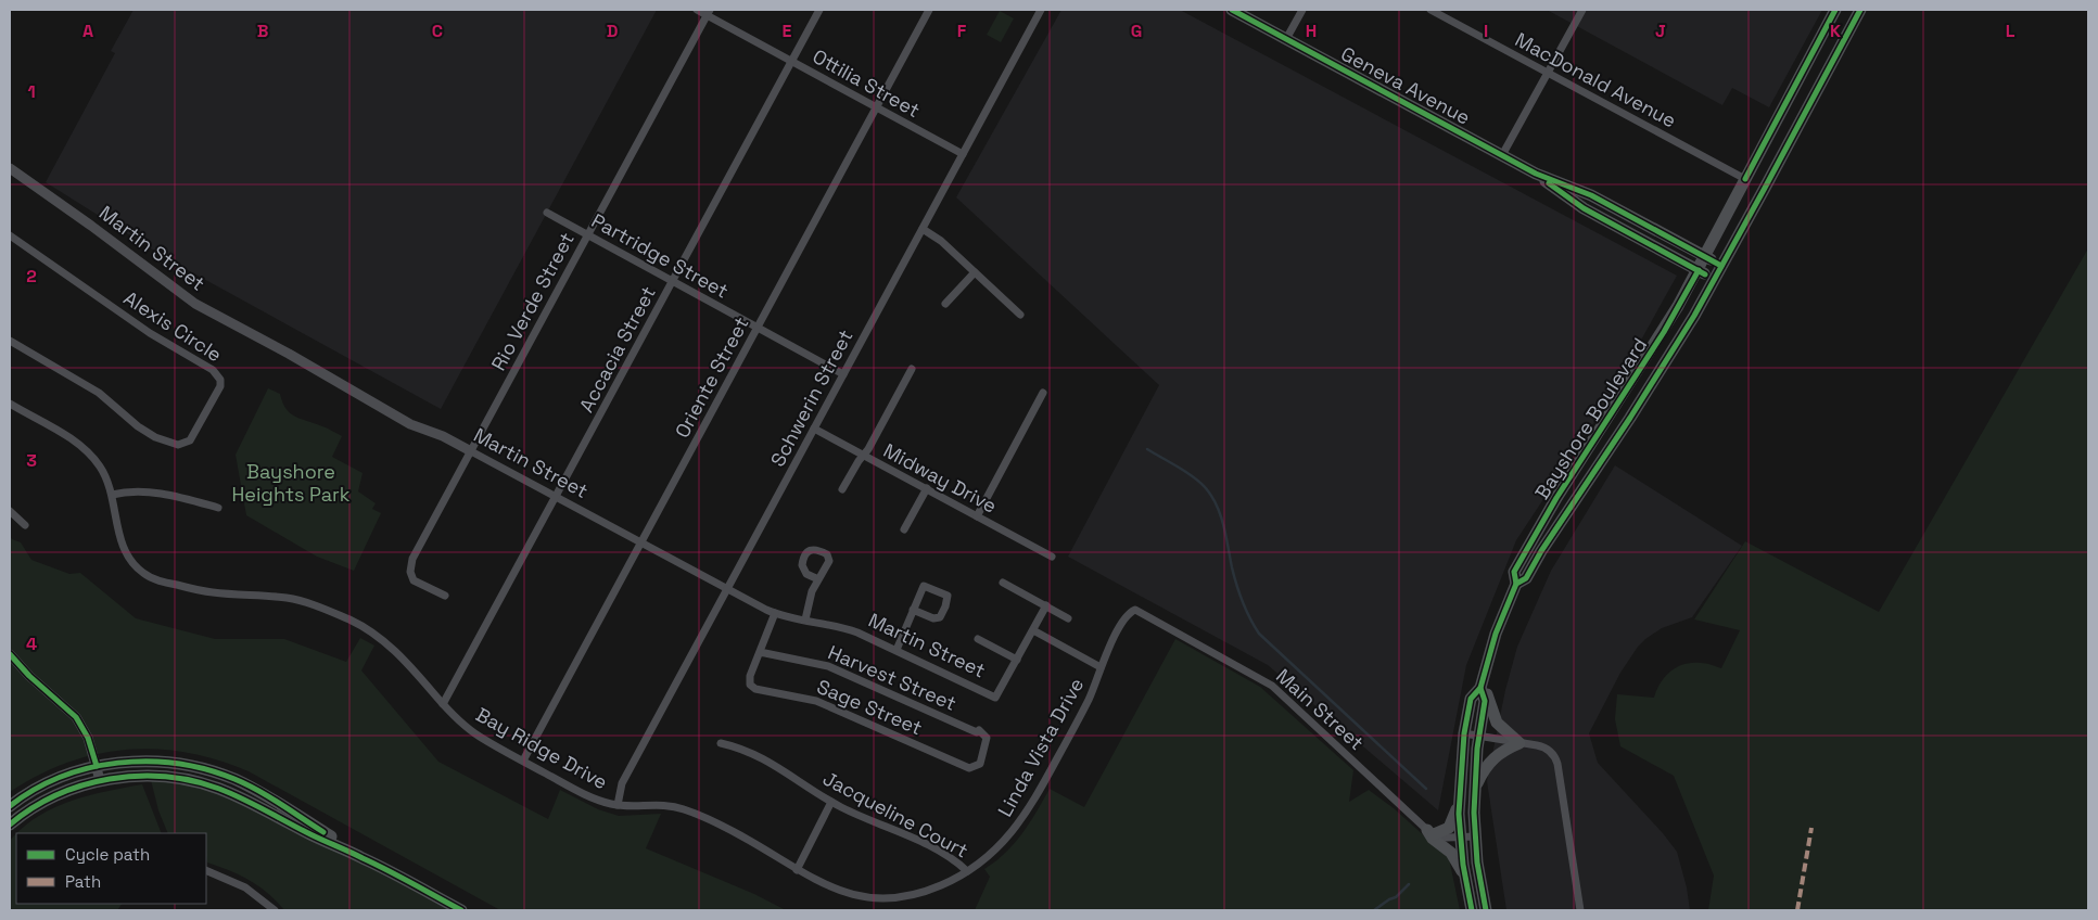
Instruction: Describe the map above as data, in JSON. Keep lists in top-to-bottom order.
{
  "streets": {
    "main road": ["Geneva Avenue", "Bayshore Boulevard"],
    "street": [
      "MacDonald Avenue",
      "Ottilia Street",
      "Martin Street",
      "Partridge Street",
      "Rio Verde Street",
      "Alexis Circle",
      "Accacia Street",
      "Oriente Street",
      "Schwerin Street",
      "Midway Drive",
      "Harvest Street",
      "Sage Street",
      "Main Street",
      "Linda Vista Drive",
      "Bay Ridge Drive",
      "Jacqueline Court"
    ]
  },
  "crossings": [
    ["MacDonald Avenue", "Bayshore Boulevard"],
    ["Ottilia Street", "Rio Verde Street"],
    ["Ottilia Street", "Accacia Street"],
    ["Ottilia Street", "Oriente Street"],
    ["Ottilia Street", "Schwerin Street"],
    ["Geneva Avenue", "Bayshore Boulevard"],
    ["Martin Street", "Rio Verde Street"],
    ["Martin Street", "Accacia Street"],
    ["Martin Street", "Oriente Street"],
    ["Martin Street", "Schwerin Street"],
    ["Martin Street", "Sage Street"],
    ["Partridge Street", "Rio Verde Street"],
    ["Partridge Street", "Accacia Street"],
    ["Partridge Street", "Oriente Street"],
    ["Partridge Street", "Schwerin Street"],
    ["Accacia Street", "Bay Ridge Drive"],
    ["Oriente Street", "Bay Ridge Drive"],
    ["Schwerin Street", "Midway Drive"],
    ["Schwerin Street", "Linda Vista Drive"],
    ["Schwerin Street", "Bay Ridge Drive"],
    ["Harvest Street", "Sage Street"],
    ["Main Street", "Linda Vista Drive"],
    ["Linda Vista Drive", "Bay Ridge Drive"],
    ["Linda Vista Drive", "Jacqueline Court"]
  ],
  "parks": ["Bayshore Heights Park"],
  "legend": ["Cycle path", "Path"],
  "grid": {
    "columns": [
      "A",
      "B",
      "C",
      "D",
      "E",
      "F",
      "G",
      "H",
      "I",
      "J",
      "K",
      "L"
    ],
    "rows": [
      "1",
      "2",
      "3",
      "4"
    ]
  }
}
